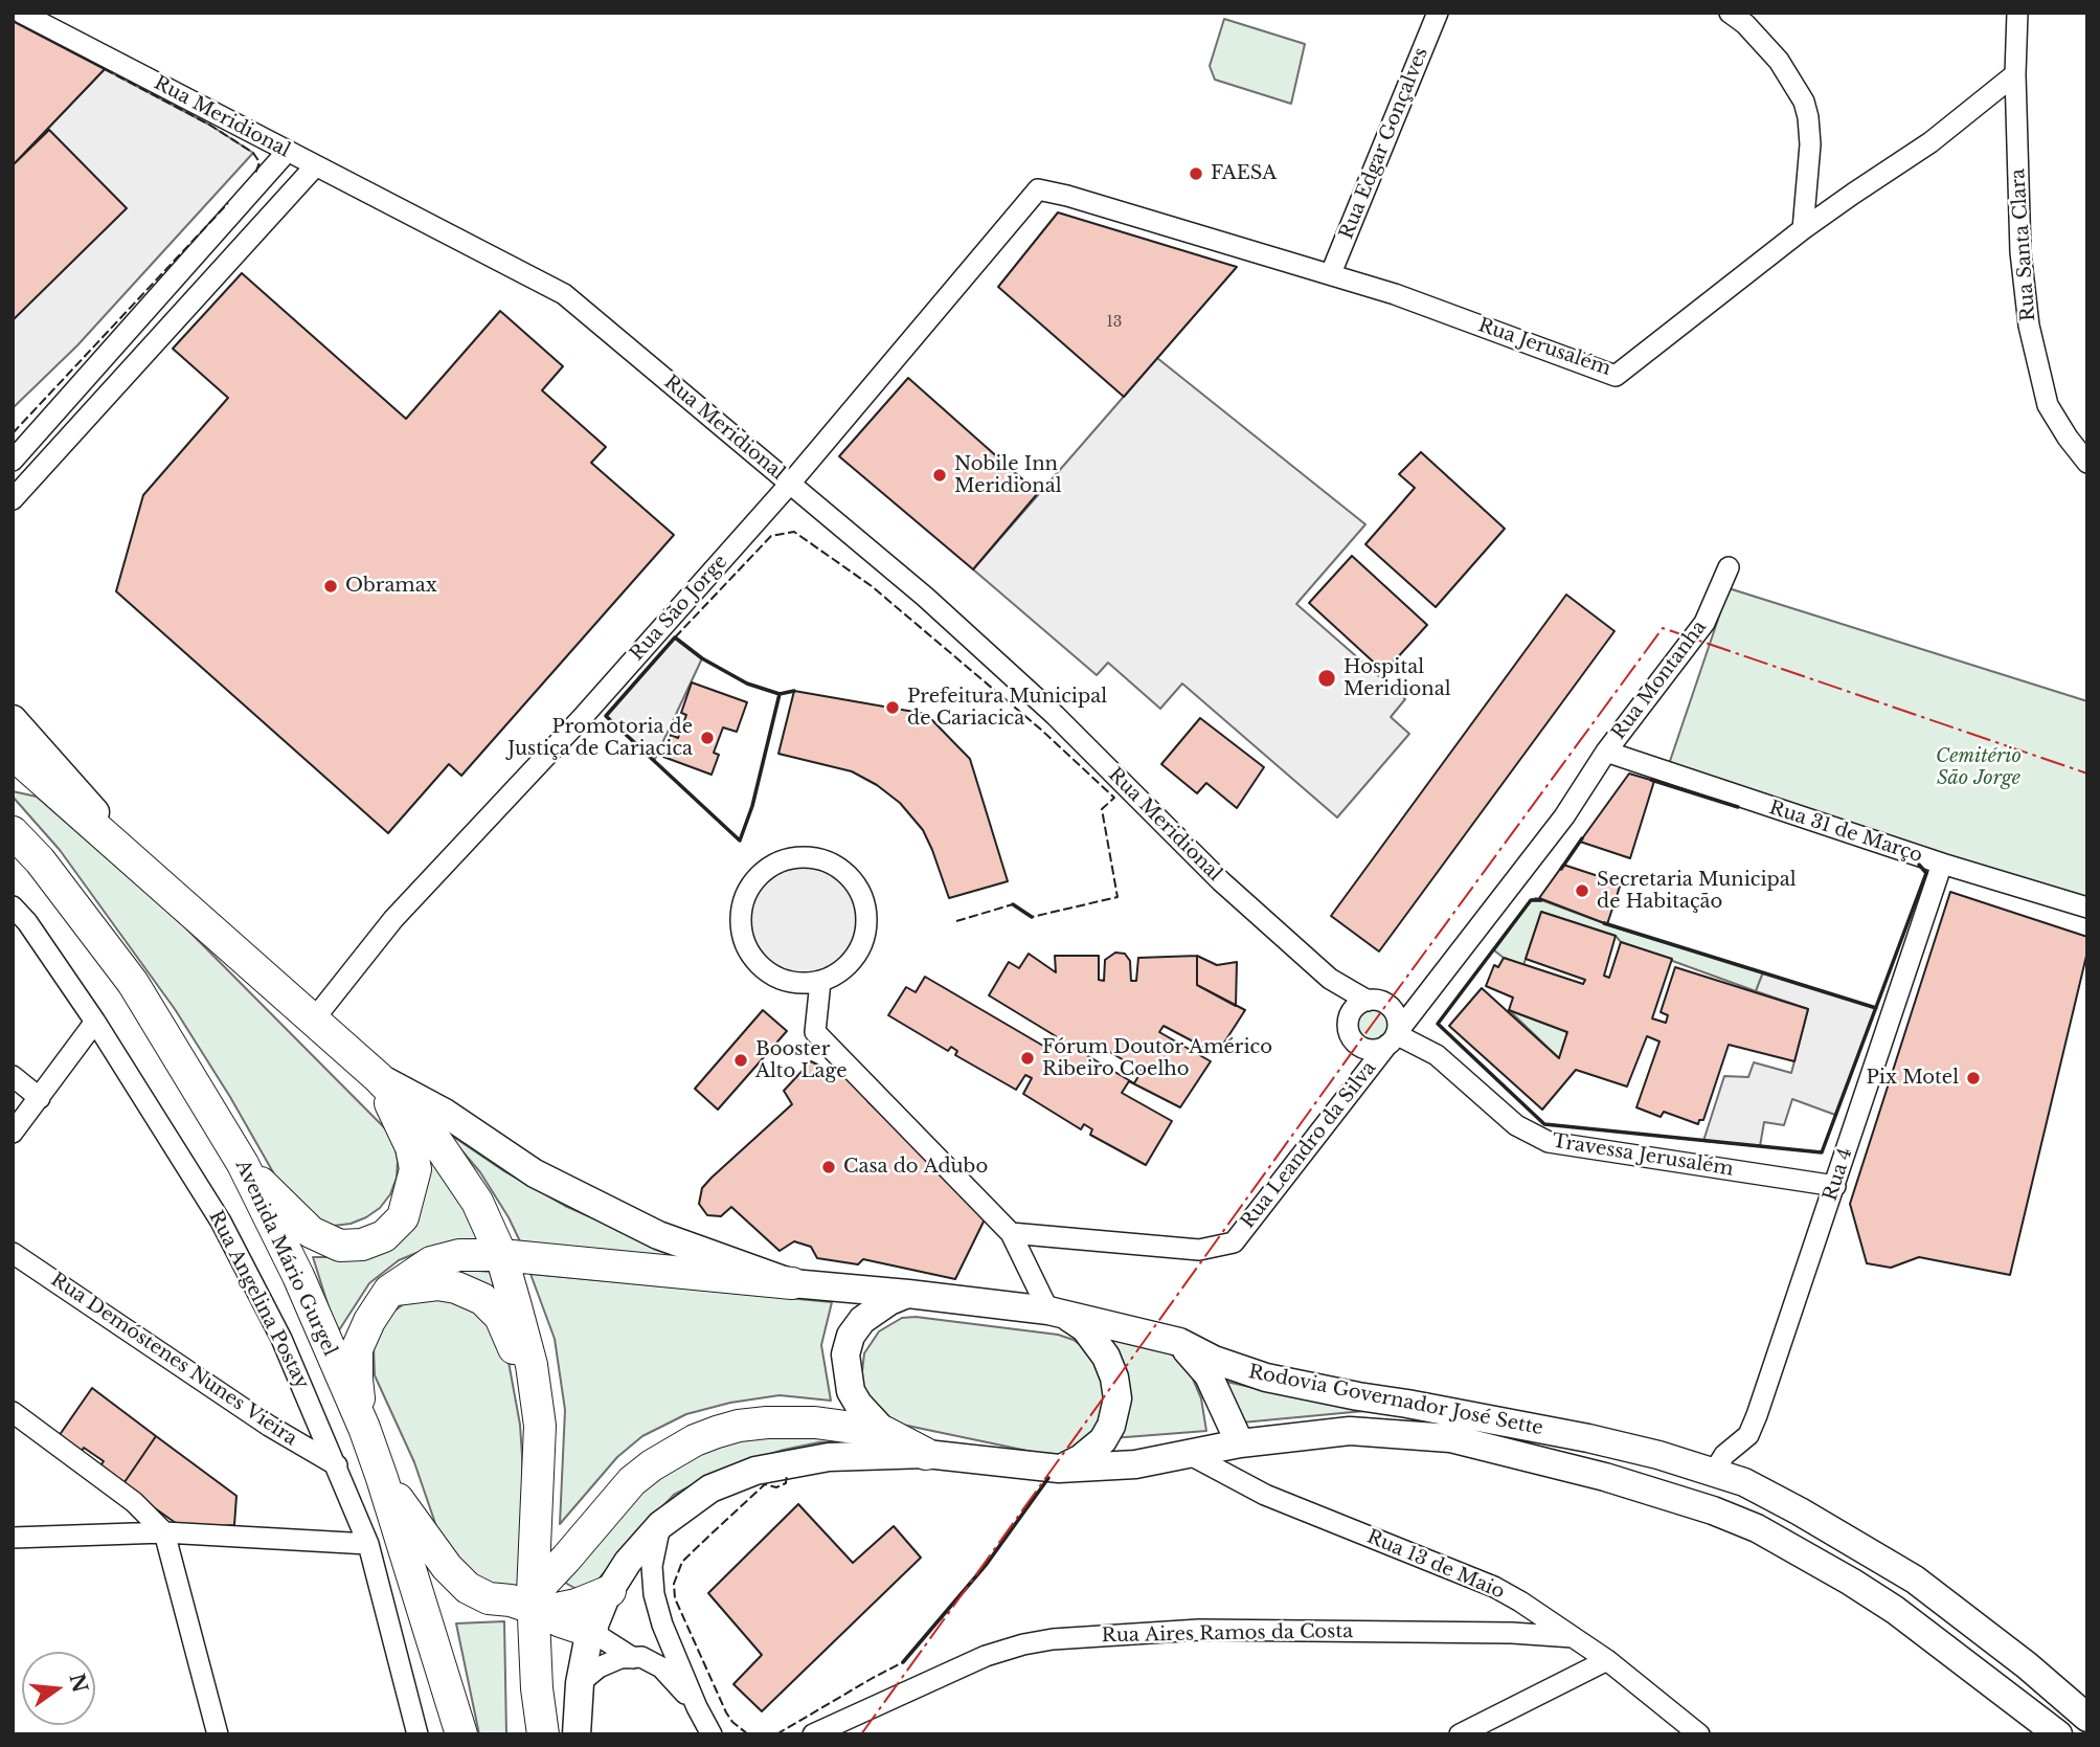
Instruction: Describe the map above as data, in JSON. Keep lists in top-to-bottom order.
{
  "streets": {
    "main road": ["Avenida Mário Gurgel", "Rodovia Governador José Sette"],
    "street": [
      "Rua Meridional",
      "Rua Edgar Gonçalves",
      "Rua Santa Clara",
      "Rua Jerusalém",
      "Rua São Jorge",
      "Rua Montanha",
      "Rua 31 de Março",
      "Rua Leandro da Silva",
      "Travessa Jerusalém",
      "Rua 4",
      "Rua Angelina Postay",
      "Rua Demóstenes Nunes Vieira",
      "Rua 13 de Maio",
      "Rua Aires Ramos da Costa"
    ]
  },
  "crossings": [
    ["Rua Meridional", "Rua São Jorge"],
    ["Rua Edgar Gonçalves", "Rua Jerusalém"],
    ["Rua Santa Clara", "Rua Jerusalém"],
    ["Rua Jerusalém", "Rua São Jorge"],
    ["Rua Montanha", "Rua 31 de Março"],
    ["Rua Montanha", "Rua Leandro da Silva"],
    ["Rua 31 de Março", "Rua Leandro da Silva"],
    ["Rua 31 de Março", "Rua 4"],
    ["Rua Leandro da Silva", "Travessa Jerusalém"],
    ["Travessa Jerusalém", "Rua 4"],
    ["Rua 4", "Rodovia Governador José Sette"],
    ["Rua Angelina Postay", "Rua Demóstenes Nunes Vieira"],
    ["Rodovia Governador José Sette", "Rua 13 de Maio"],
    ["Rua 13 de Maio", "Rua Aires Ramos da Costa"]
  ],
  "parks": ["Cemitério São Jorge"],
  "places": [
    "FAESA",
    "Nobile Inn Meridional",
    "Obramax",
    "Hospital Meridional",
    "Prefeitura Municipal de Cariacica",
    "Promotoria de Justiça de Cariacica",
    "Secretaria Municipal de Habitação",
    "Fórum Doutor Américo Ribeiro Coelho",
    "Booster Alto Lage",
    "Pix Motel",
    "Casa do Adubo"
  ],
  "house_numbers": ["13"],
  "north": "right"
}
